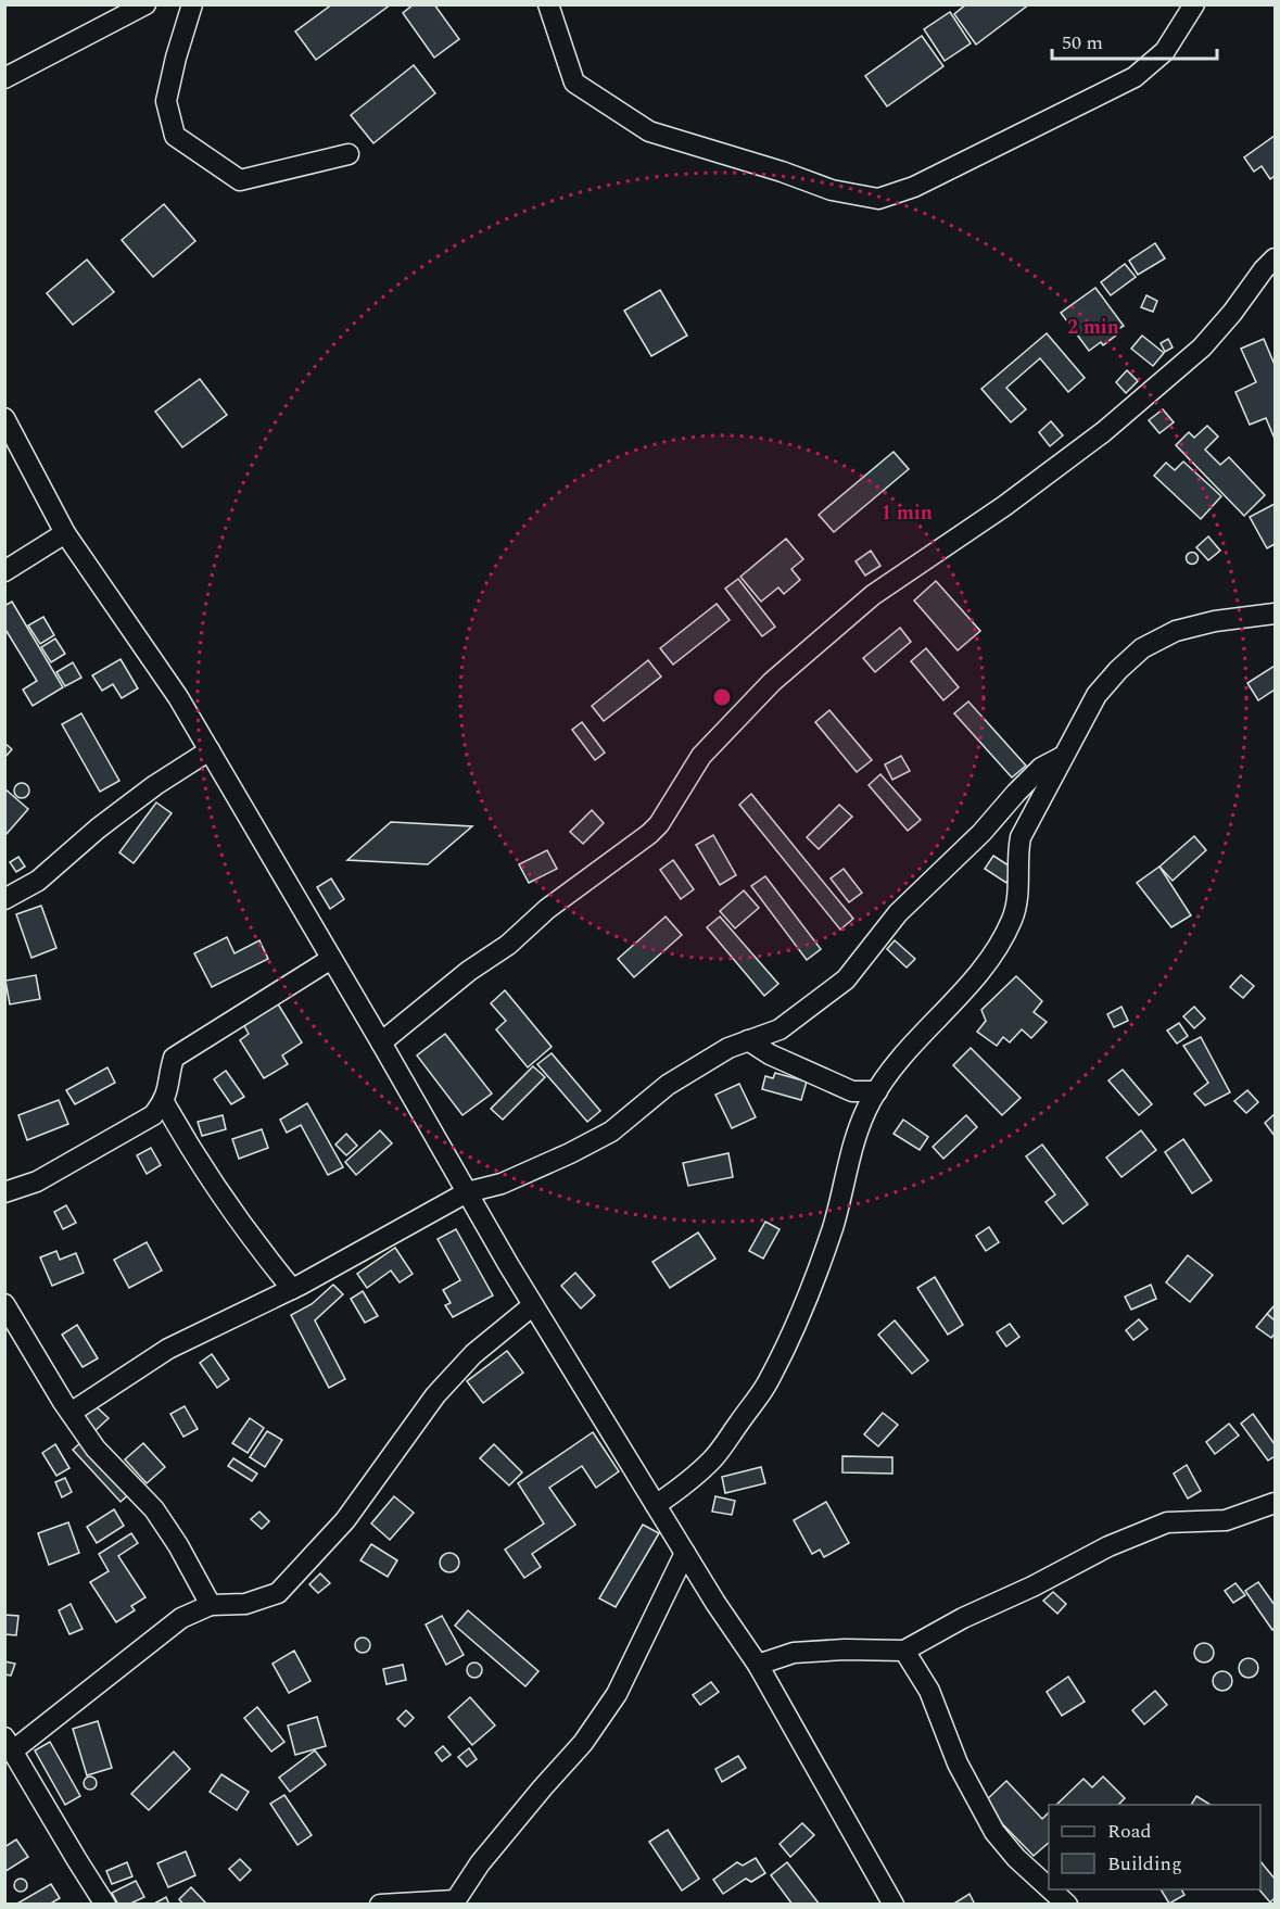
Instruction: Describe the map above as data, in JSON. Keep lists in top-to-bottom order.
{
  "legend": ["Road", "Building"],
  "scale_bar": "50 m",
  "rings": ["2 min", "1 min"]
}
